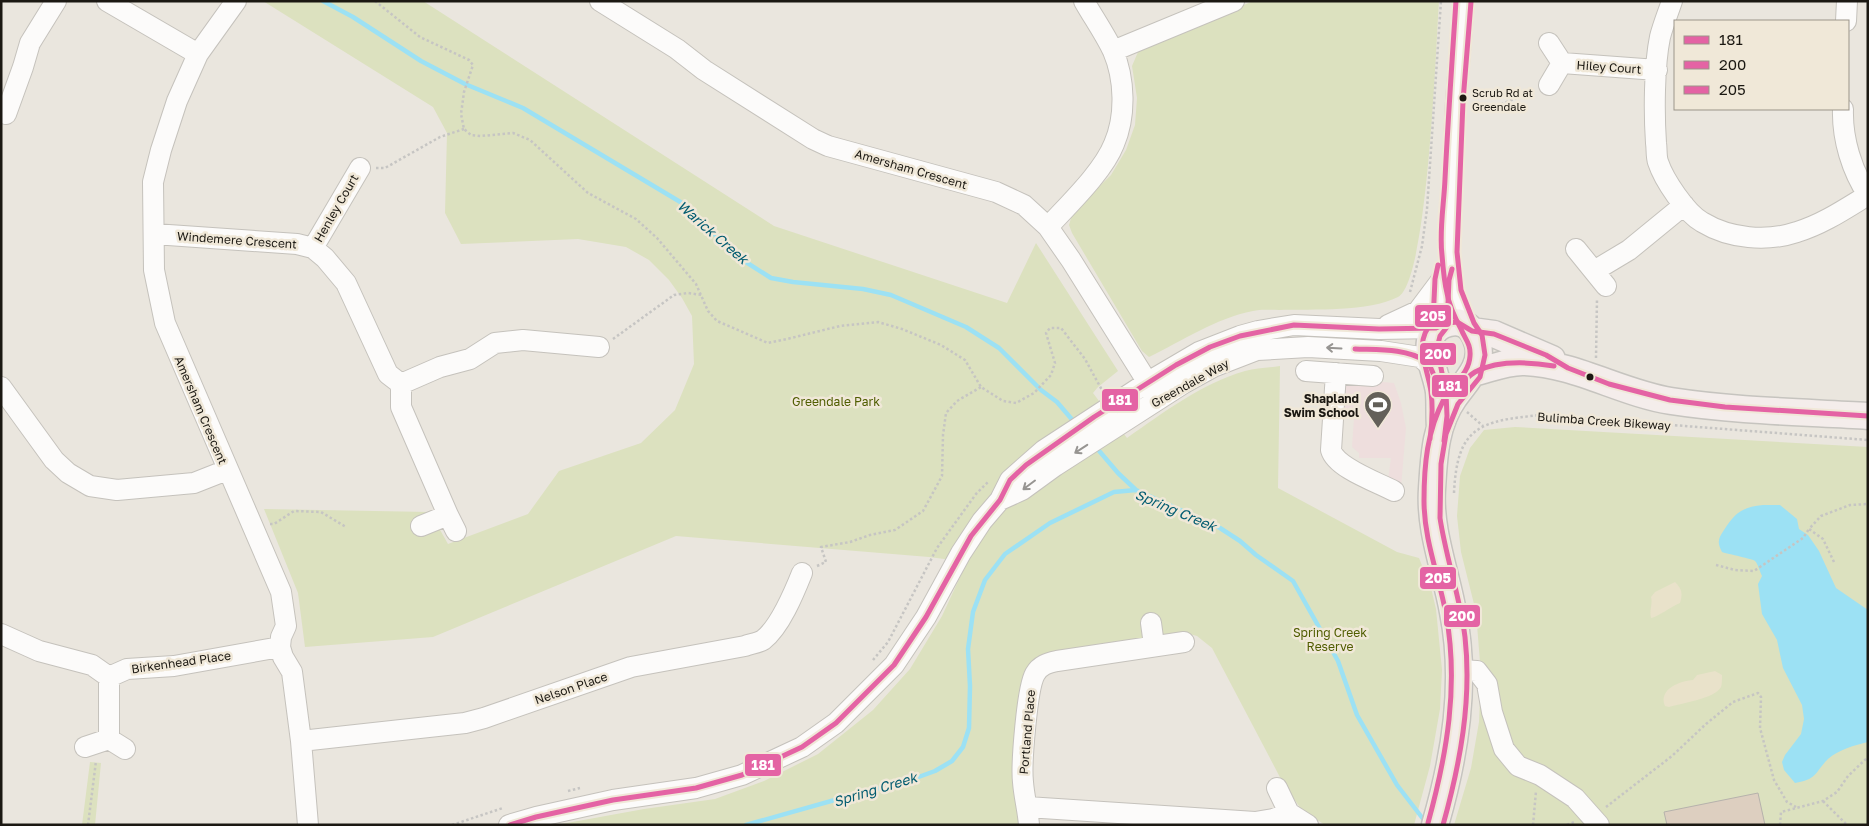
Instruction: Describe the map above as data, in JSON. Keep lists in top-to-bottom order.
{
  "streets": {
    "street": [
      "Hiley Court",
      "Amersham Crescent",
      "Henley Court",
      "Windemere Crescent",
      "Greendale Way",
      "Birkenhead Place",
      "Nelson Place",
      "Portland Place"
    ],
    "path": ["Bulimba Creek Bikeway"]
  },
  "crossings": [
    ["Amersham Crescent", "Windemere Crescent"],
    ["Amersham Crescent", "Greendale Way"],
    ["Amersham Crescent", "Birkenhead Place"],
    ["Henley Court", "Windemere Crescent"]
  ],
  "water": ["Warick Creek", "Spring Creek"],
  "parks": ["Greendale Park", "Spring Creek Reserve"],
  "places": {
    "other": ["Scrub Rd at Greendale"],
    "sports": ["Shapland Swim School"]
  },
  "lines": ["transit line 205", "transit line 200", "transit line 181"],
  "legend": ["181", "200", "205"]
}
